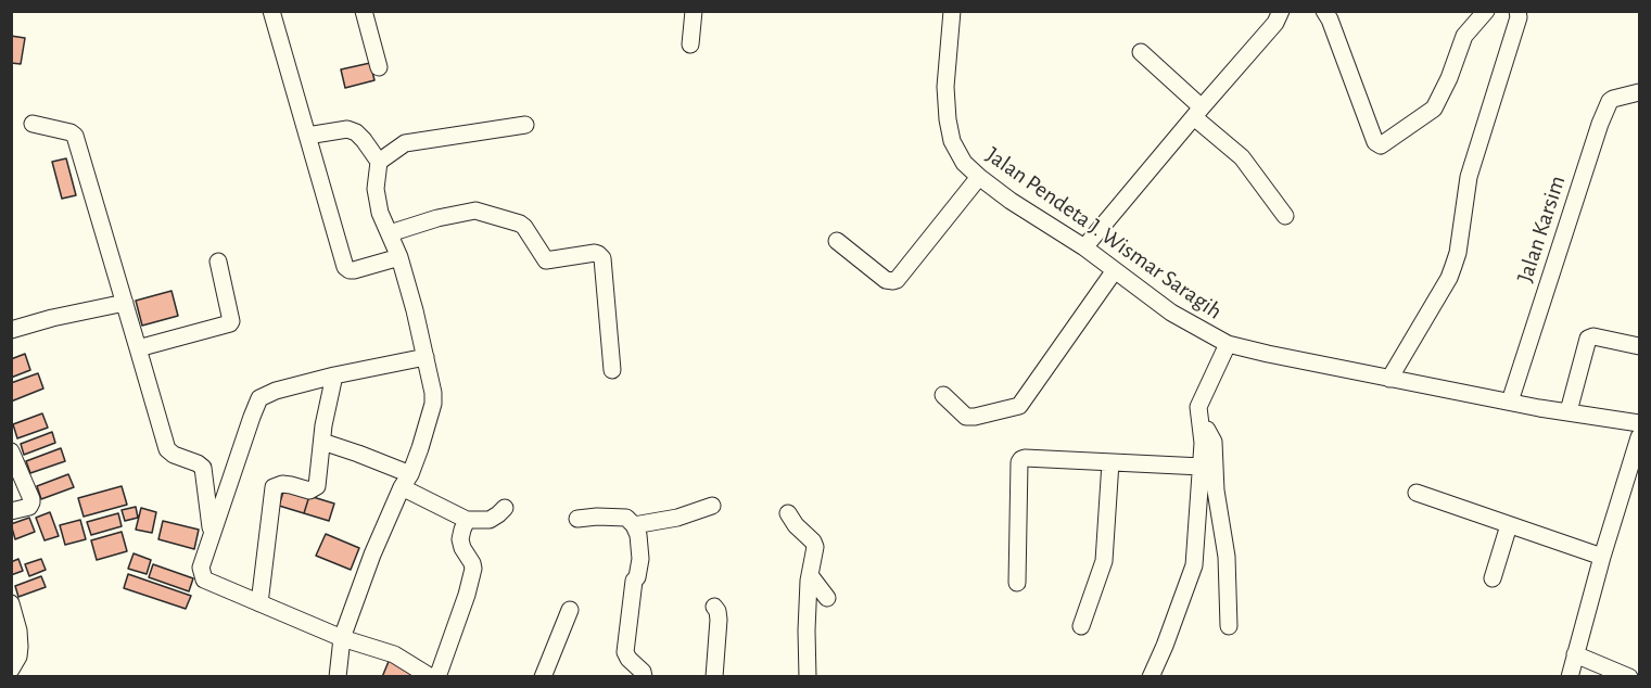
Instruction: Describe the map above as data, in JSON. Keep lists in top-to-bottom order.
{
  "streets": {
    "street": ["Jalan Karsim", "Jalan Pendeta J. Wismar Saragih"]
  },
  "crossings": [
    ["Jalan Karsim", "Jalan Pendeta J. Wismar Saragih"]
  ]
}
